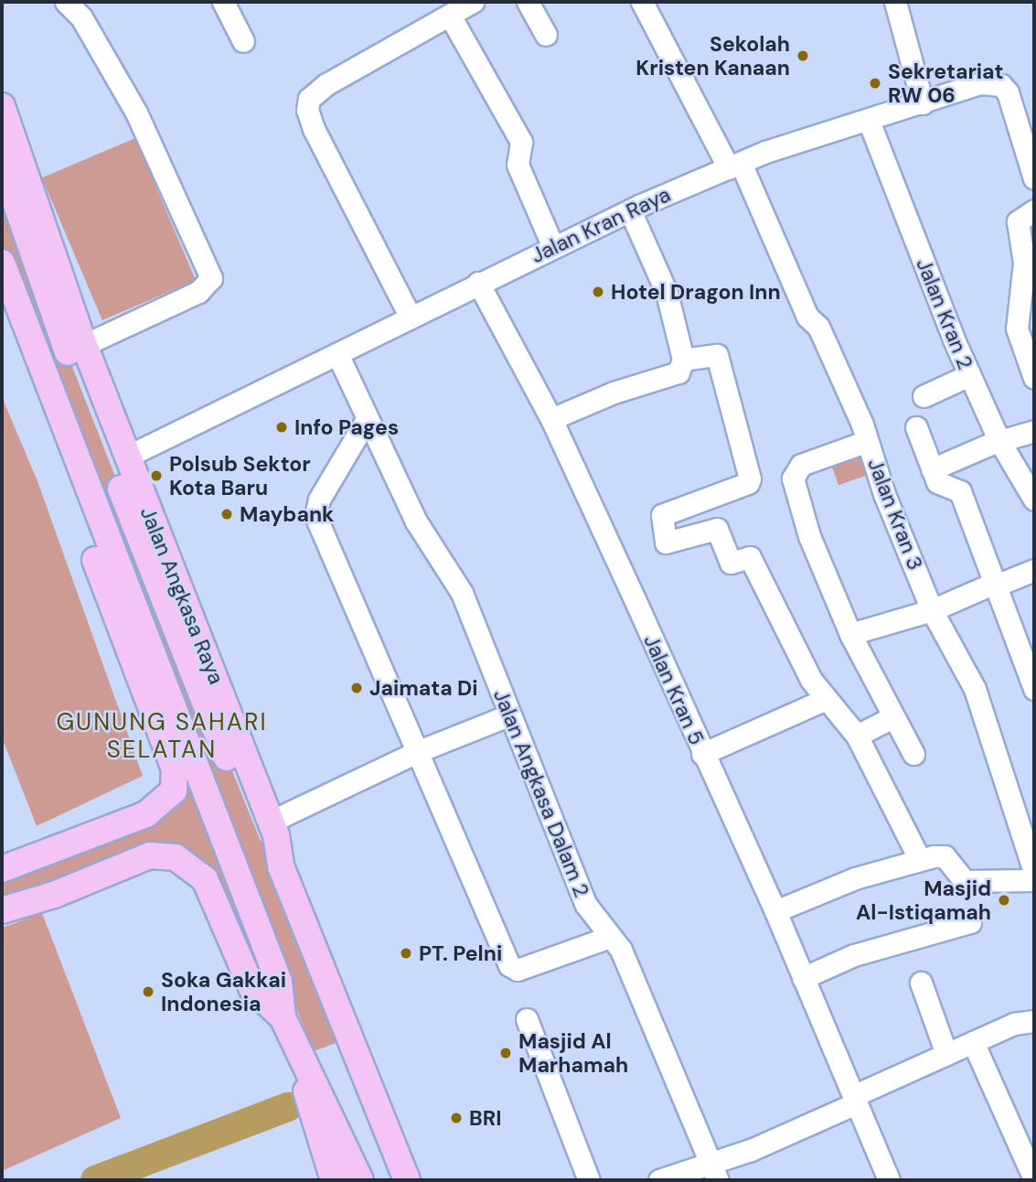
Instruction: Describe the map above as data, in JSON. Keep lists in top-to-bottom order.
{
  "streets": {
    "main road": ["Jalan Angkasa Raya"],
    "street": [
      "Jalan Kran Raya",
      "Jalan Kran 2",
      "Jalan Kran 3",
      "Jalan Kran 5",
      "Jalan Angkasa Dalam 2"
    ]
  },
  "crossings": [
    ["Jalan Kran Raya", "Jalan Kran 2"],
    ["Jalan Kran Raya", "Jalan Kran 3"],
    ["Jalan Kran Raya", "Jalan Angkasa Raya"],
    ["Jalan Kran Raya", "Jalan Kran 5"],
    ["Jalan Kran Raya", "Jalan Angkasa Dalam 2"]
  ],
  "districts": ["GUNUNG SAHARI SELATAN"],
  "places": [
    "Sekolah Kristen Kanaan",
    "Sekretariat RW 06",
    "Hotel Dragon Inn",
    "Info Pages",
    "Polsub Sektor Kota Baru",
    "Maybank",
    "Jaimata Di",
    "Masjid Al-Istiqamah",
    "PT. Pelni",
    "Soka Gakkai Indonesia",
    "Masjid Al Marhamah",
    "BRI"
  ]
}
